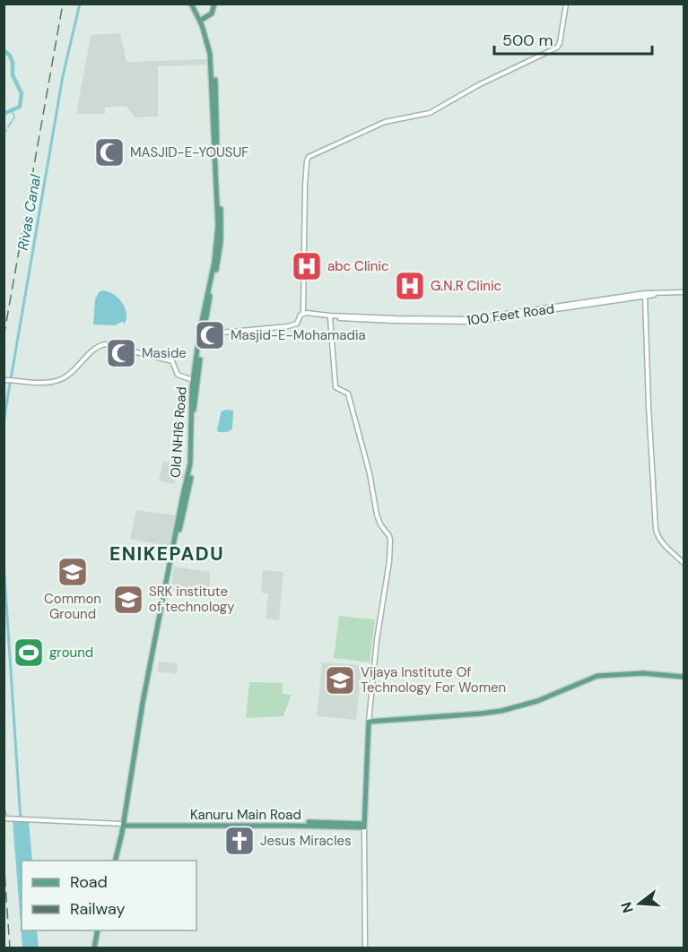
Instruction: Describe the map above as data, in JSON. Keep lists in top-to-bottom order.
{
  "streets": {
    "main road": ["Old NH16 Road", "Kanuru Main Road"],
    "street": ["100 Feet Road"]
  },
  "crossings": [
    ["Old NH16 Road", "Kanuru Main Road"]
  ],
  "districts": ["ENIKEPADU"],
  "water": ["Rivas Canal"],
  "places": {
    "mosque": ["MASJID-E-YOUSUF", "Masjid-E-Mohamadia", "Maside"],
    "hospital": ["abc Clinic", "G.N.R Clinic"],
    "school or university": ["Common Ground", "SRK institute of technology", "Vijaya Institute Of Technology For Women"],
    "sports": ["ground"],
    "church": ["Jesus Miracles"]
  },
  "legend": ["Road", "Railway"],
  "scale_bar": "500 m",
  "north": "left"
}
